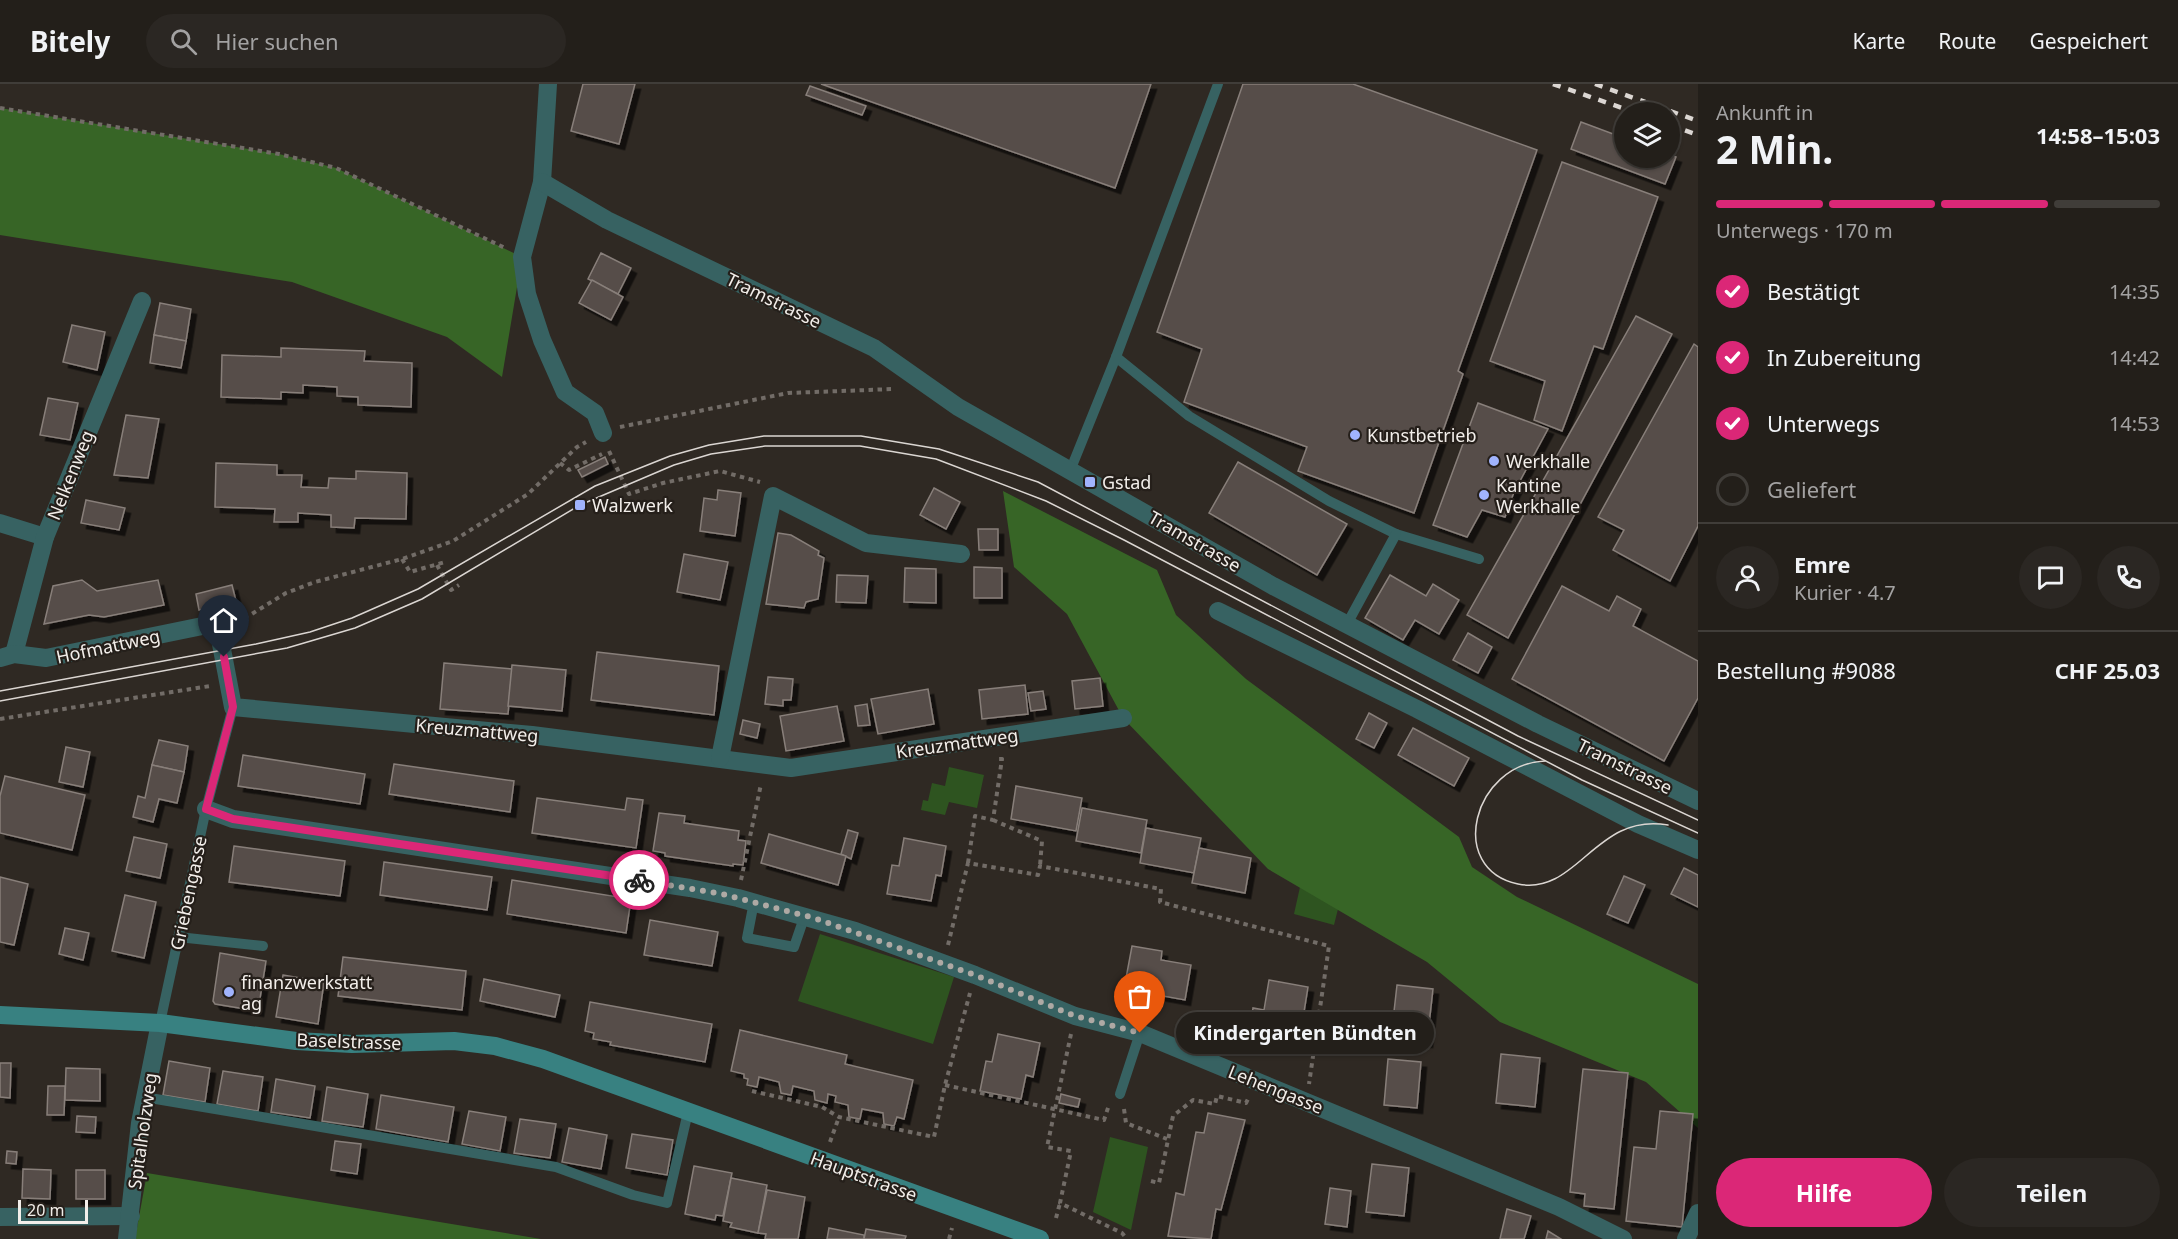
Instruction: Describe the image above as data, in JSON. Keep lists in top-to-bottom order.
{
  "streets": {
    "main road": ["Baselstrasse", "Hauptstrasse"],
    "street": [
      "Tramstrasse",
      "Nelkenweg",
      "Hofmattweg",
      "Kreuzmattweg",
      "Griebengasse",
      "Lehengasse",
      "Spitalholzweg"
    ]
  },
  "crossings": [
    ["Nelkenweg", "Hofmattweg"],
    ["Hofmattweg", "Griebengasse"],
    ["Kreuzmattweg", "Griebengasse"],
    ["Griebengasse", "Baselstrasse"],
    ["Griebengasse", "Lehengasse"],
    ["Griebengasse", "Spitalholzweg"],
    ["Baselstrasse", "Spitalholzweg"],
    ["Baselstrasse", "Hauptstrasse"]
  ],
  "places": {
    "other": [
      "Kunstbetrieb",
      "Werkhalle",
      "Kantine Werkhalle",
      "finanzwerkstatt ag",
      "Kindergarten Bündten"
    ],
    "transit": ["Gstad", "Walzwerk"]
  },
  "scale_bar": "20 m",
  "page": {
    "header": "Bitely",
    "search": "Hier suchen",
    "nav": ["Karte", "Route", "Gespeichert"],
    "heading": ["2 Min.", "Ankunft in", "14:58–15:03"],
    "panel": [
      "Emre",
      "Kurier · 4.7",
      "Bestellung #9088",
      "CHF 25.03"
    ],
    "bar": "Unterwegs · 170 m",
    "list": [
      ["Bestätigt", "14:35"],
      ["In Zubereitung", "14:42"],
      ["Unterwegs", "14:53"],
      "Geliefert"
    ],
    "bubble": "Kindergarten Bündten",
    "buttons": ["Hilfe", "Teilen"],
    "scale": "20 m"
  }
}
